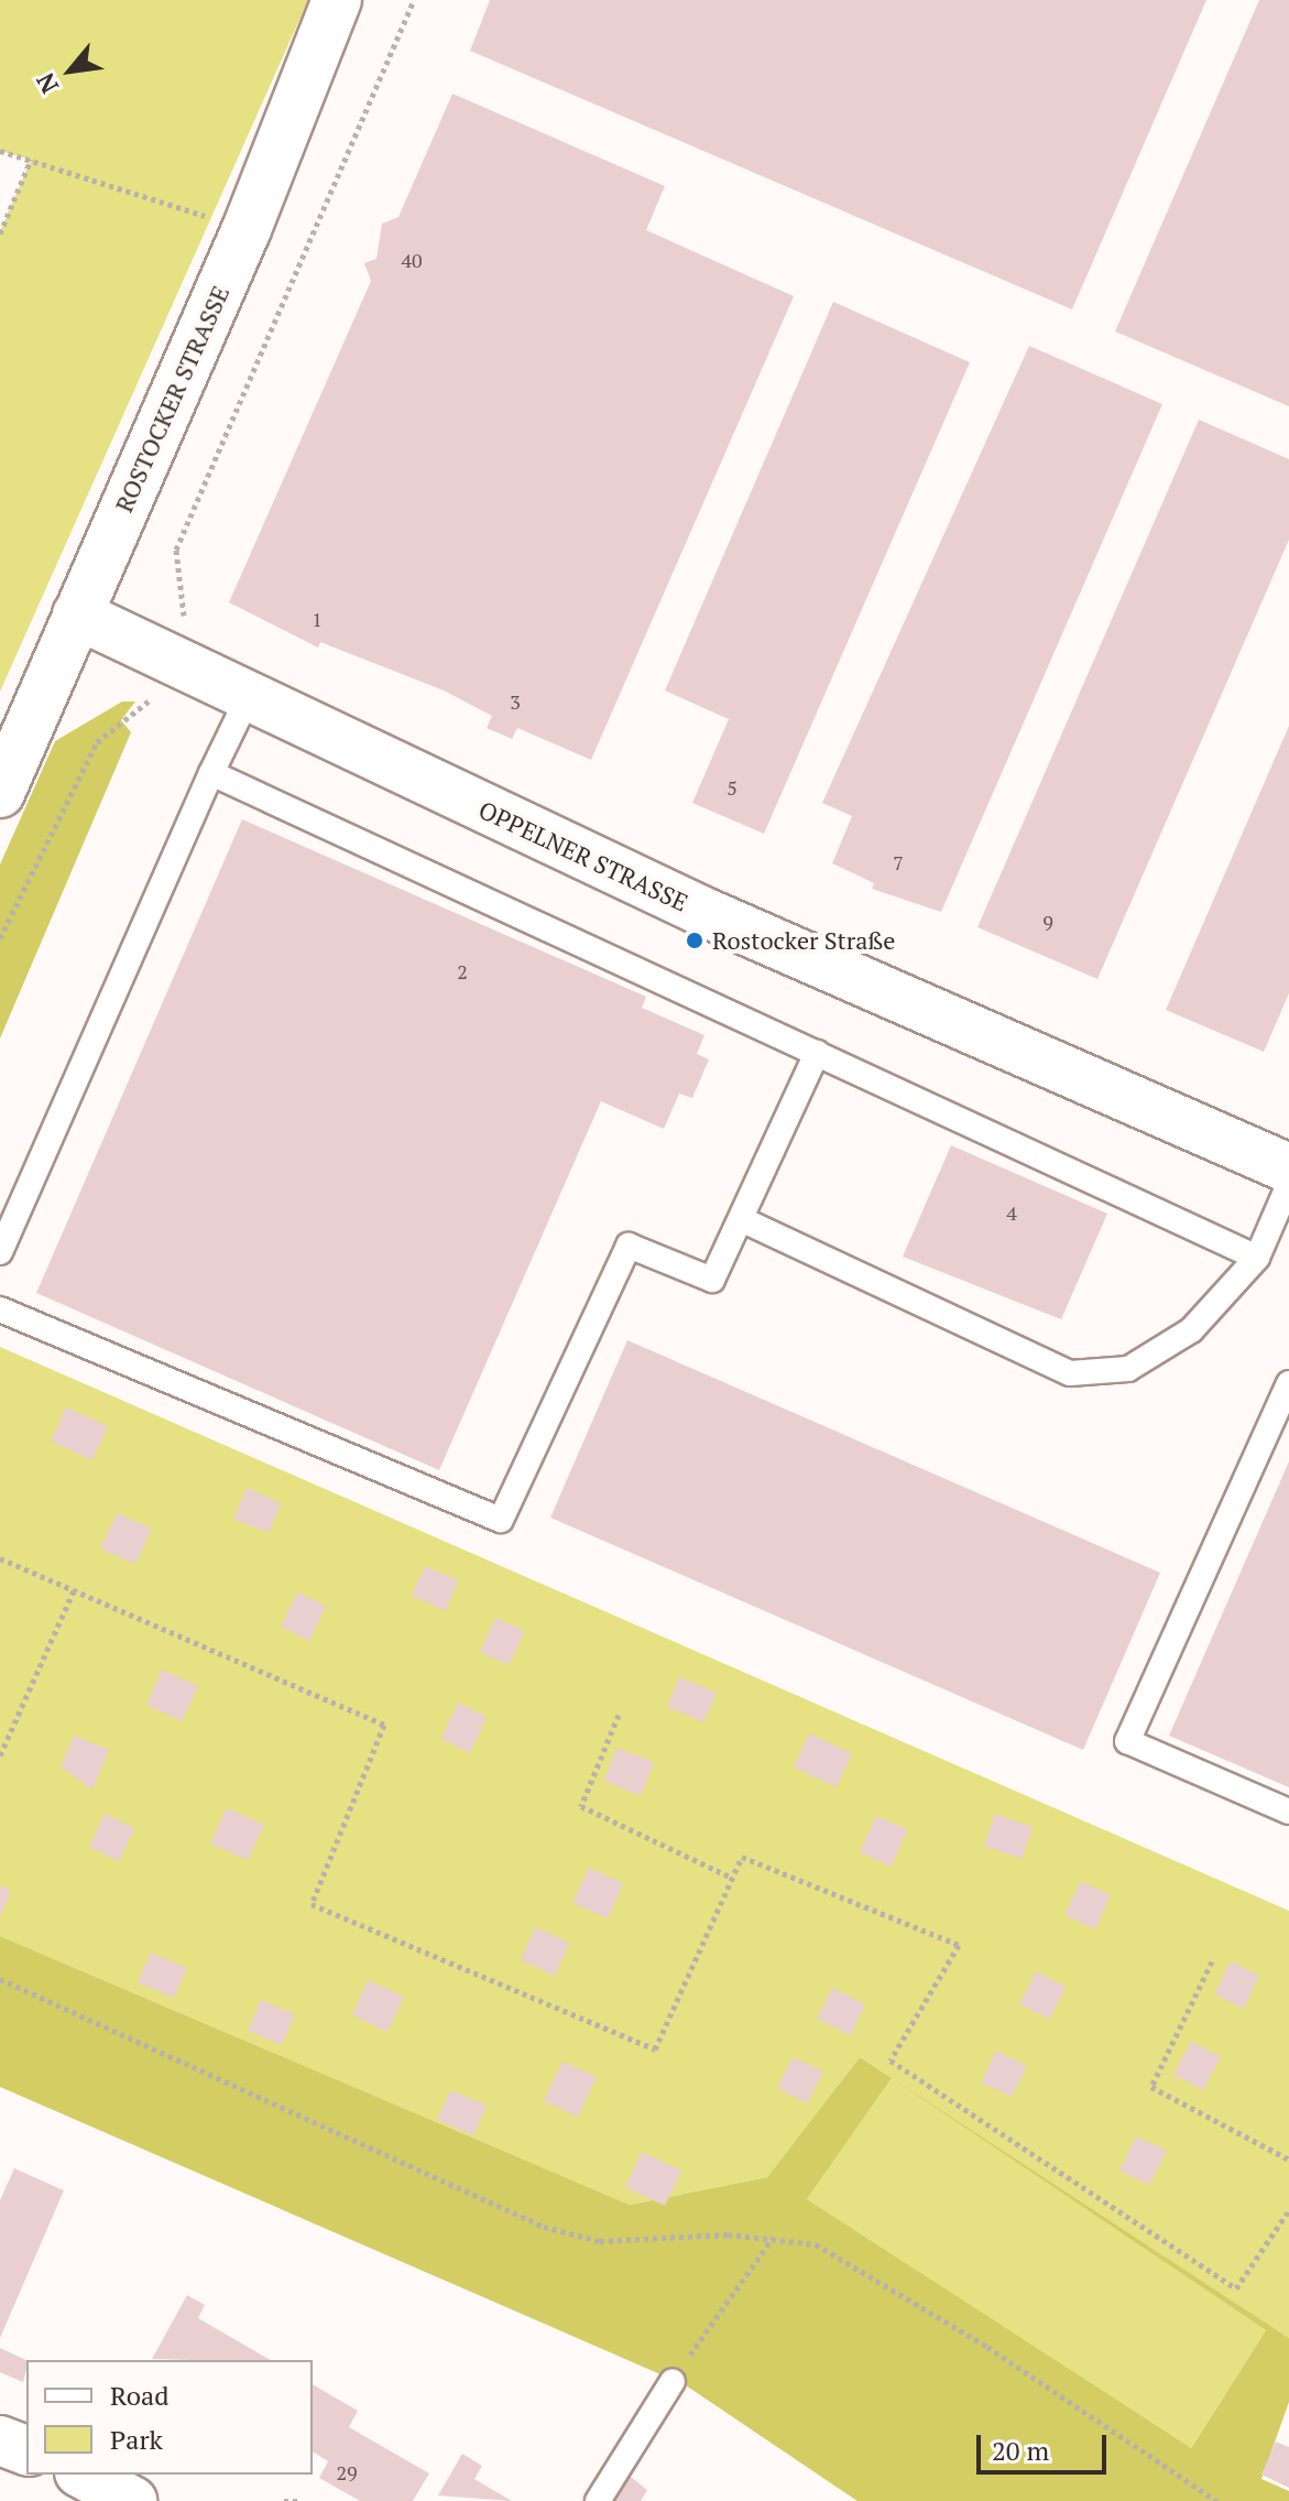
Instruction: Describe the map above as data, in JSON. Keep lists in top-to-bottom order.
{
  "streets": {
    "street": ["ROSTOCKER STRASSE", "OPPELNER STRASSE"]
  },
  "crossings": [
    ["ROSTOCKER STRASSE", "OPPELNER STRASSE"]
  ],
  "places": ["Rostocker Straße"],
  "house_numbers": [
    "40",
    "1",
    "3",
    "5",
    "7",
    "9",
    "2",
    "4",
    "29"
  ],
  "legend": ["Road", "Park"],
  "scale_bar": "20 m",
  "north": "bottom left"
}
